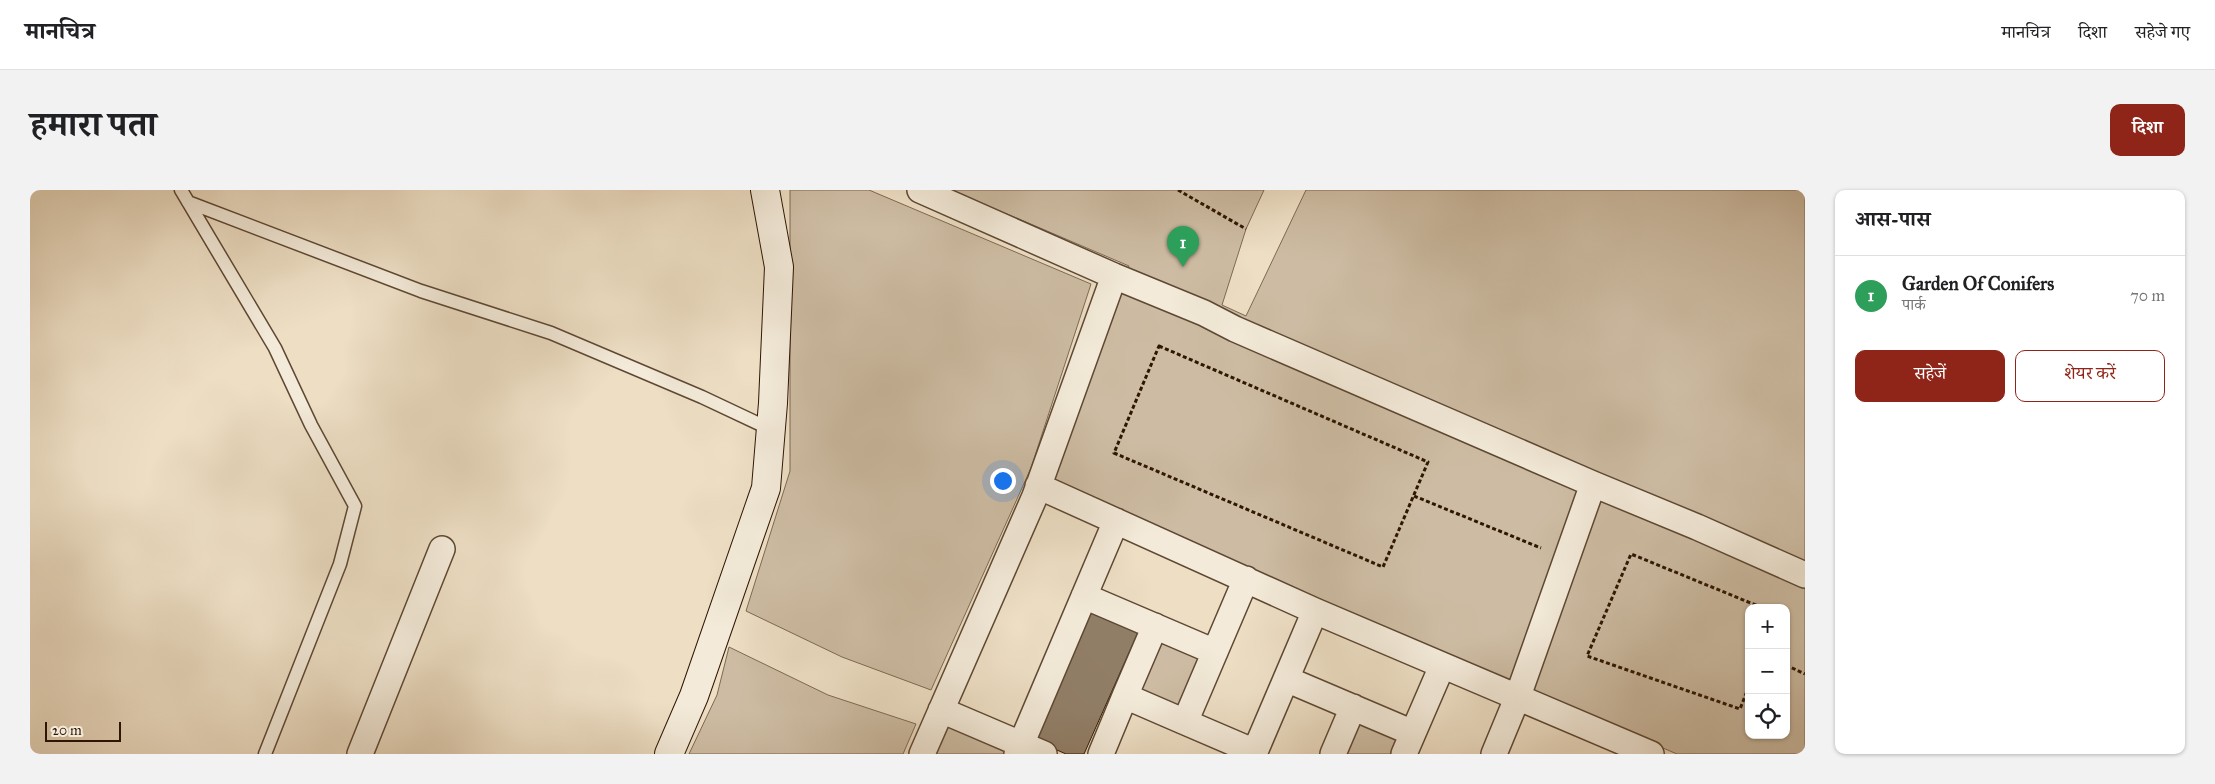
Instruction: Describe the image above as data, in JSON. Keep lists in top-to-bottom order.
{
  "scale_bar": "20 m",
  "page": {
    "header": "मानचित्र",
    "nav": ["मानचित्र", "दिशा", "सहेजे गए"],
    "title": "हमारा पता",
    "buttons": [
      "दिशा",
      ["सहेजें", "शेयर करें"]
    ],
    "heading": "आस-पास",
    "pins": "1",
    "list": [
      {
        "mark": "1",
        "name": "Garden Of Conifers",
        "note": "पार्क",
        "value": "70 m"
      }
    ],
    "map_buttons": ["+", "−"],
    "scale": "20 m"
  }
}
